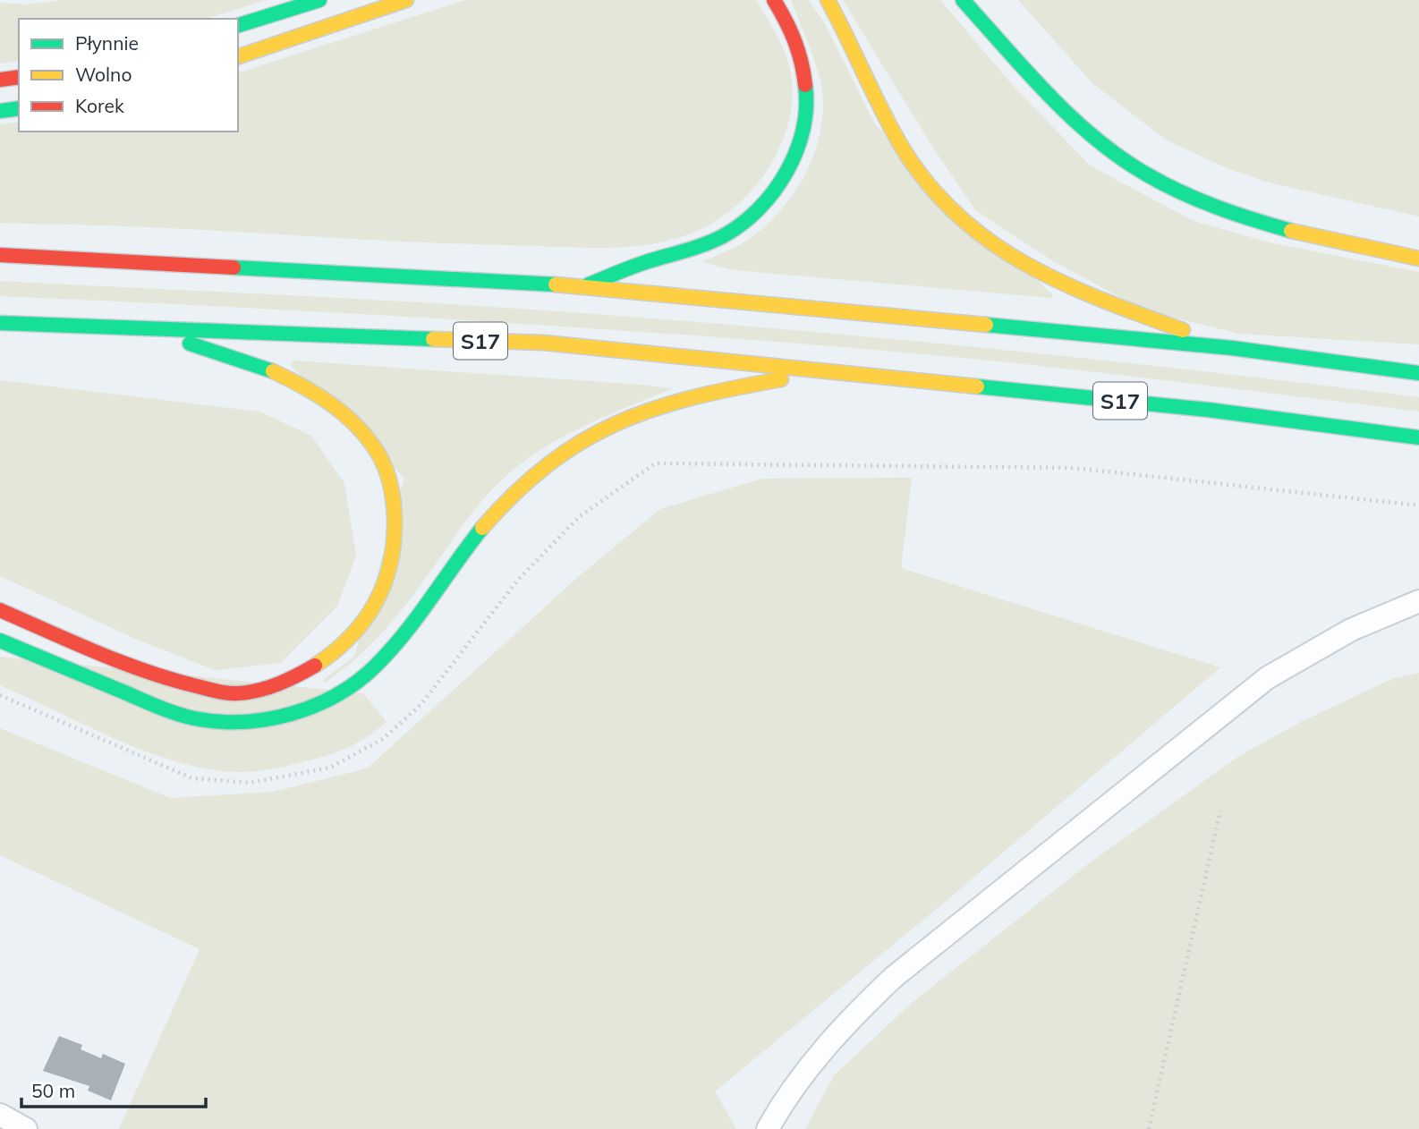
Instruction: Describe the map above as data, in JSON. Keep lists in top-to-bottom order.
{
  "streets": {
    "main road": ["S17"]
  },
  "legend": ["Płynnie", "Wolno", "Korek"],
  "scale_bar": "50 m"
}
